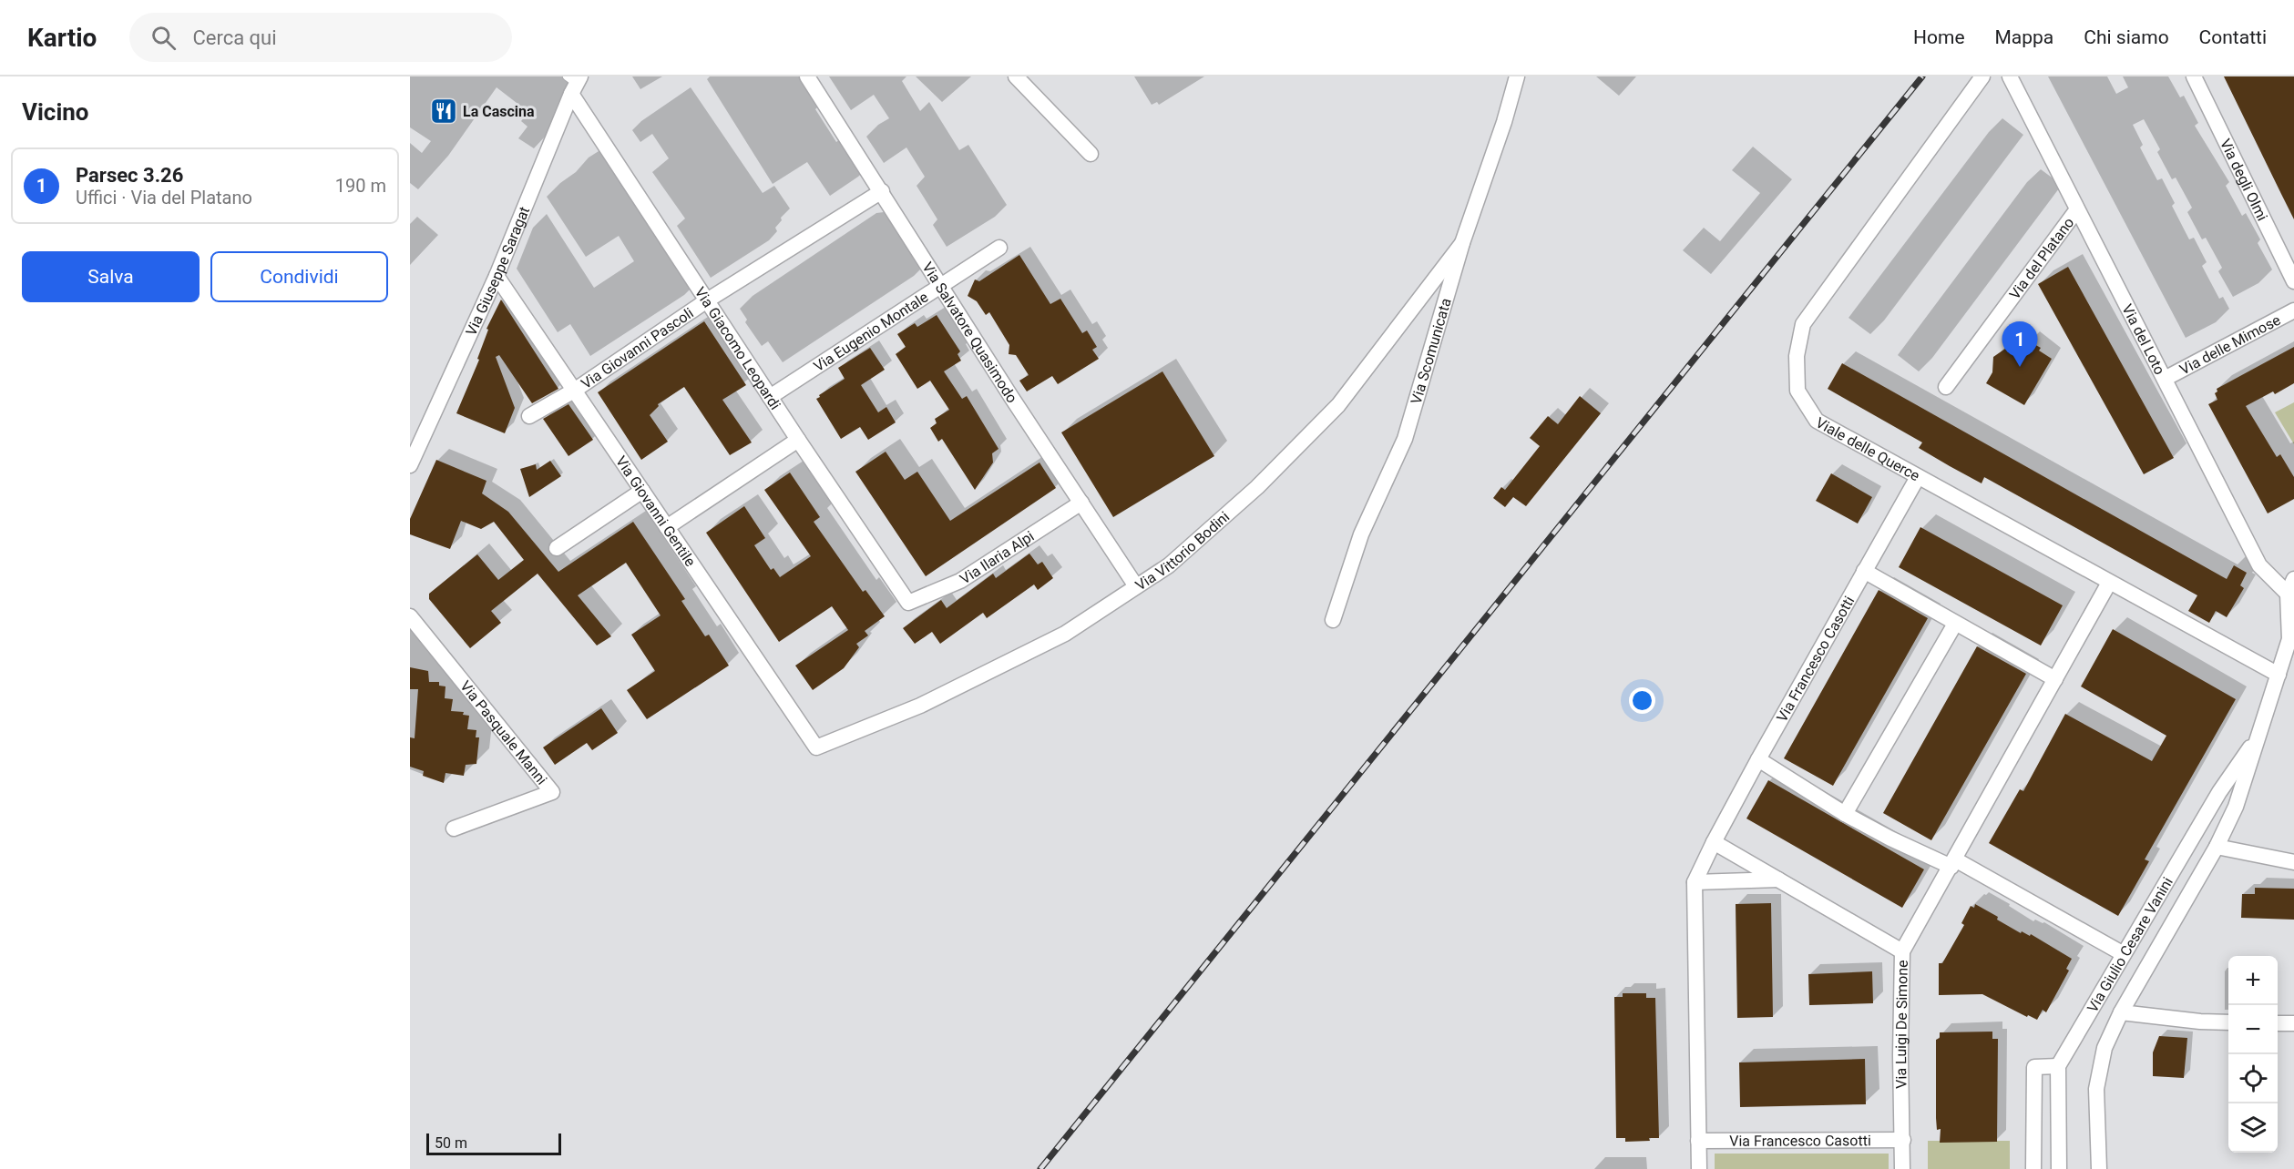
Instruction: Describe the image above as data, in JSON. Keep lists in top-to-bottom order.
{
  "streets": {
    "street": [
      "Via degli Olmi",
      "Via del Platano",
      "Via Giuseppe Saragat",
      "Via Eugenio Montale",
      "Via Salvatore Quasimodo",
      "Via del Loto",
      "Via delle Mimose",
      "Via Giovanni Pascoli",
      "Via Giacomo Leopardi",
      "Via Scomunicata",
      "Viale delle Querce",
      "Via Giovanni Gentile",
      "Via Vittorio Bodini",
      "Via Ilaria Alpi",
      "Via Francesco Casotti",
      "Via Pasquale Manni",
      "Via Giulio Cesare Vanini",
      "Via Luigi De Simone"
    ]
  },
  "crossings": [
    ["Via del Platano", "Via del Loto"],
    ["Via Giuseppe Saragat", "Via Giacomo Leopardi"],
    ["Via Giuseppe Saragat", "Via Giovanni Gentile"],
    ["Via Eugenio Montale", "Via Salvatore Quasimodo"],
    ["Via Eugenio Montale", "Via Giacomo Leopardi"],
    ["Via Salvatore Quasimodo", "Via Giovanni Pascoli"],
    ["Via Salvatore Quasimodo", "Via Vittorio Bodini"],
    ["Via Salvatore Quasimodo", "Via Ilaria Alpi"],
    ["Via del Loto", "Via delle Mimose"],
    ["Via Giovanni Pascoli", "Via Giacomo Leopardi"],
    ["Via Giovanni Pascoli", "Via Giovanni Gentile"],
    ["Via Giacomo Leopardi", "Via Ilaria Alpi"],
    ["Via Scomunicata", "Via Vittorio Bodini"],
    ["Viale delle Querce", "Via Francesco Casotti"],
    ["Viale delle Querce", "Via Luigi De Simone"],
    ["Via Giovanni Gentile", "Via Vittorio Bodini"],
    ["Via Francesco Casotti", "Via Luigi De Simone"]
  ],
  "places": {
    "restaurant": ["La Cascina"]
  },
  "scale_bar": "50 m",
  "page": {
    "header": "Kartio",
    "search": "Cerca qui",
    "nav": [
      "Home",
      "Mappa",
      "Chi siamo",
      "Contatti"
    ],
    "heading": "Vicino",
    "list": [
      {
        "mark": "1",
        "name": "Parsec 3.26",
        "note": "Uffici · Via del Platano",
        "value": "190 m"
      }
    ],
    "buttons": ["Salva", "Condividi"],
    "pins": "1",
    "map_buttons": ["+", "−"],
    "scale": "50 m"
  }
}
